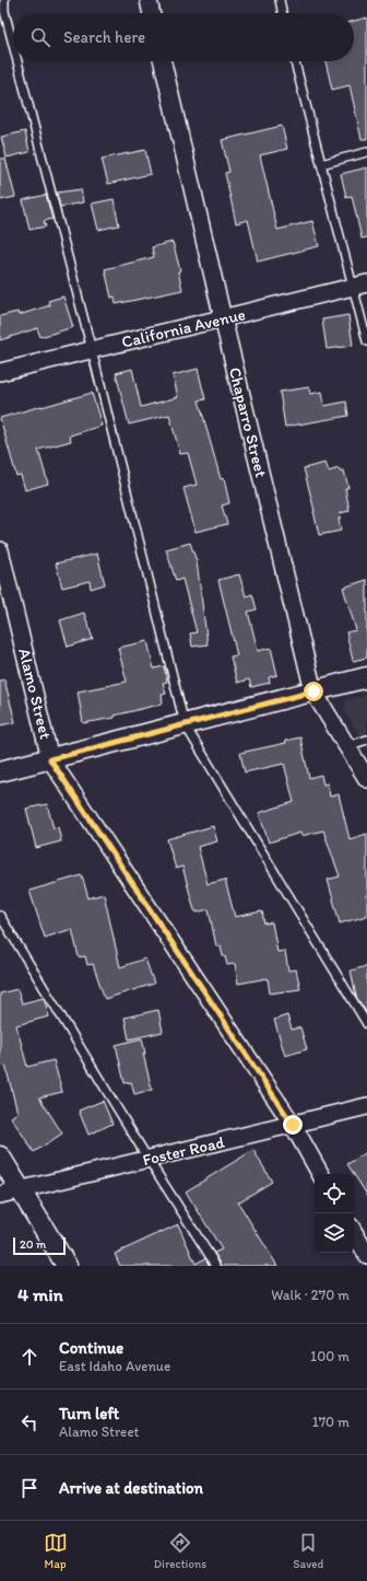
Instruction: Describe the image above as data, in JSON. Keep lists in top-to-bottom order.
{
  "streets": {
    "street": [
      "California Avenue",
      "Chaparro Street",
      "Alamo Street",
      "Foster Road"
    ]
  },
  "crossings": [
    ["California Avenue", "Chaparro Street"],
    ["Alamo Street", "Foster Road"]
  ],
  "scale_bar": "20 m",
  "page": {
    "search": "Search here",
    "scale": "20 m",
    "heading": ["4 min", "Walk · 270 m"],
    "list": [
      ["Continue", "East Idaho Avenue", "100 m"],
      ["Turn left", "Alamo Street", "170 m"],
      "Arrive at destination"
    ],
    "nav": ["Map", "Directions", "Saved"]
  }
}
